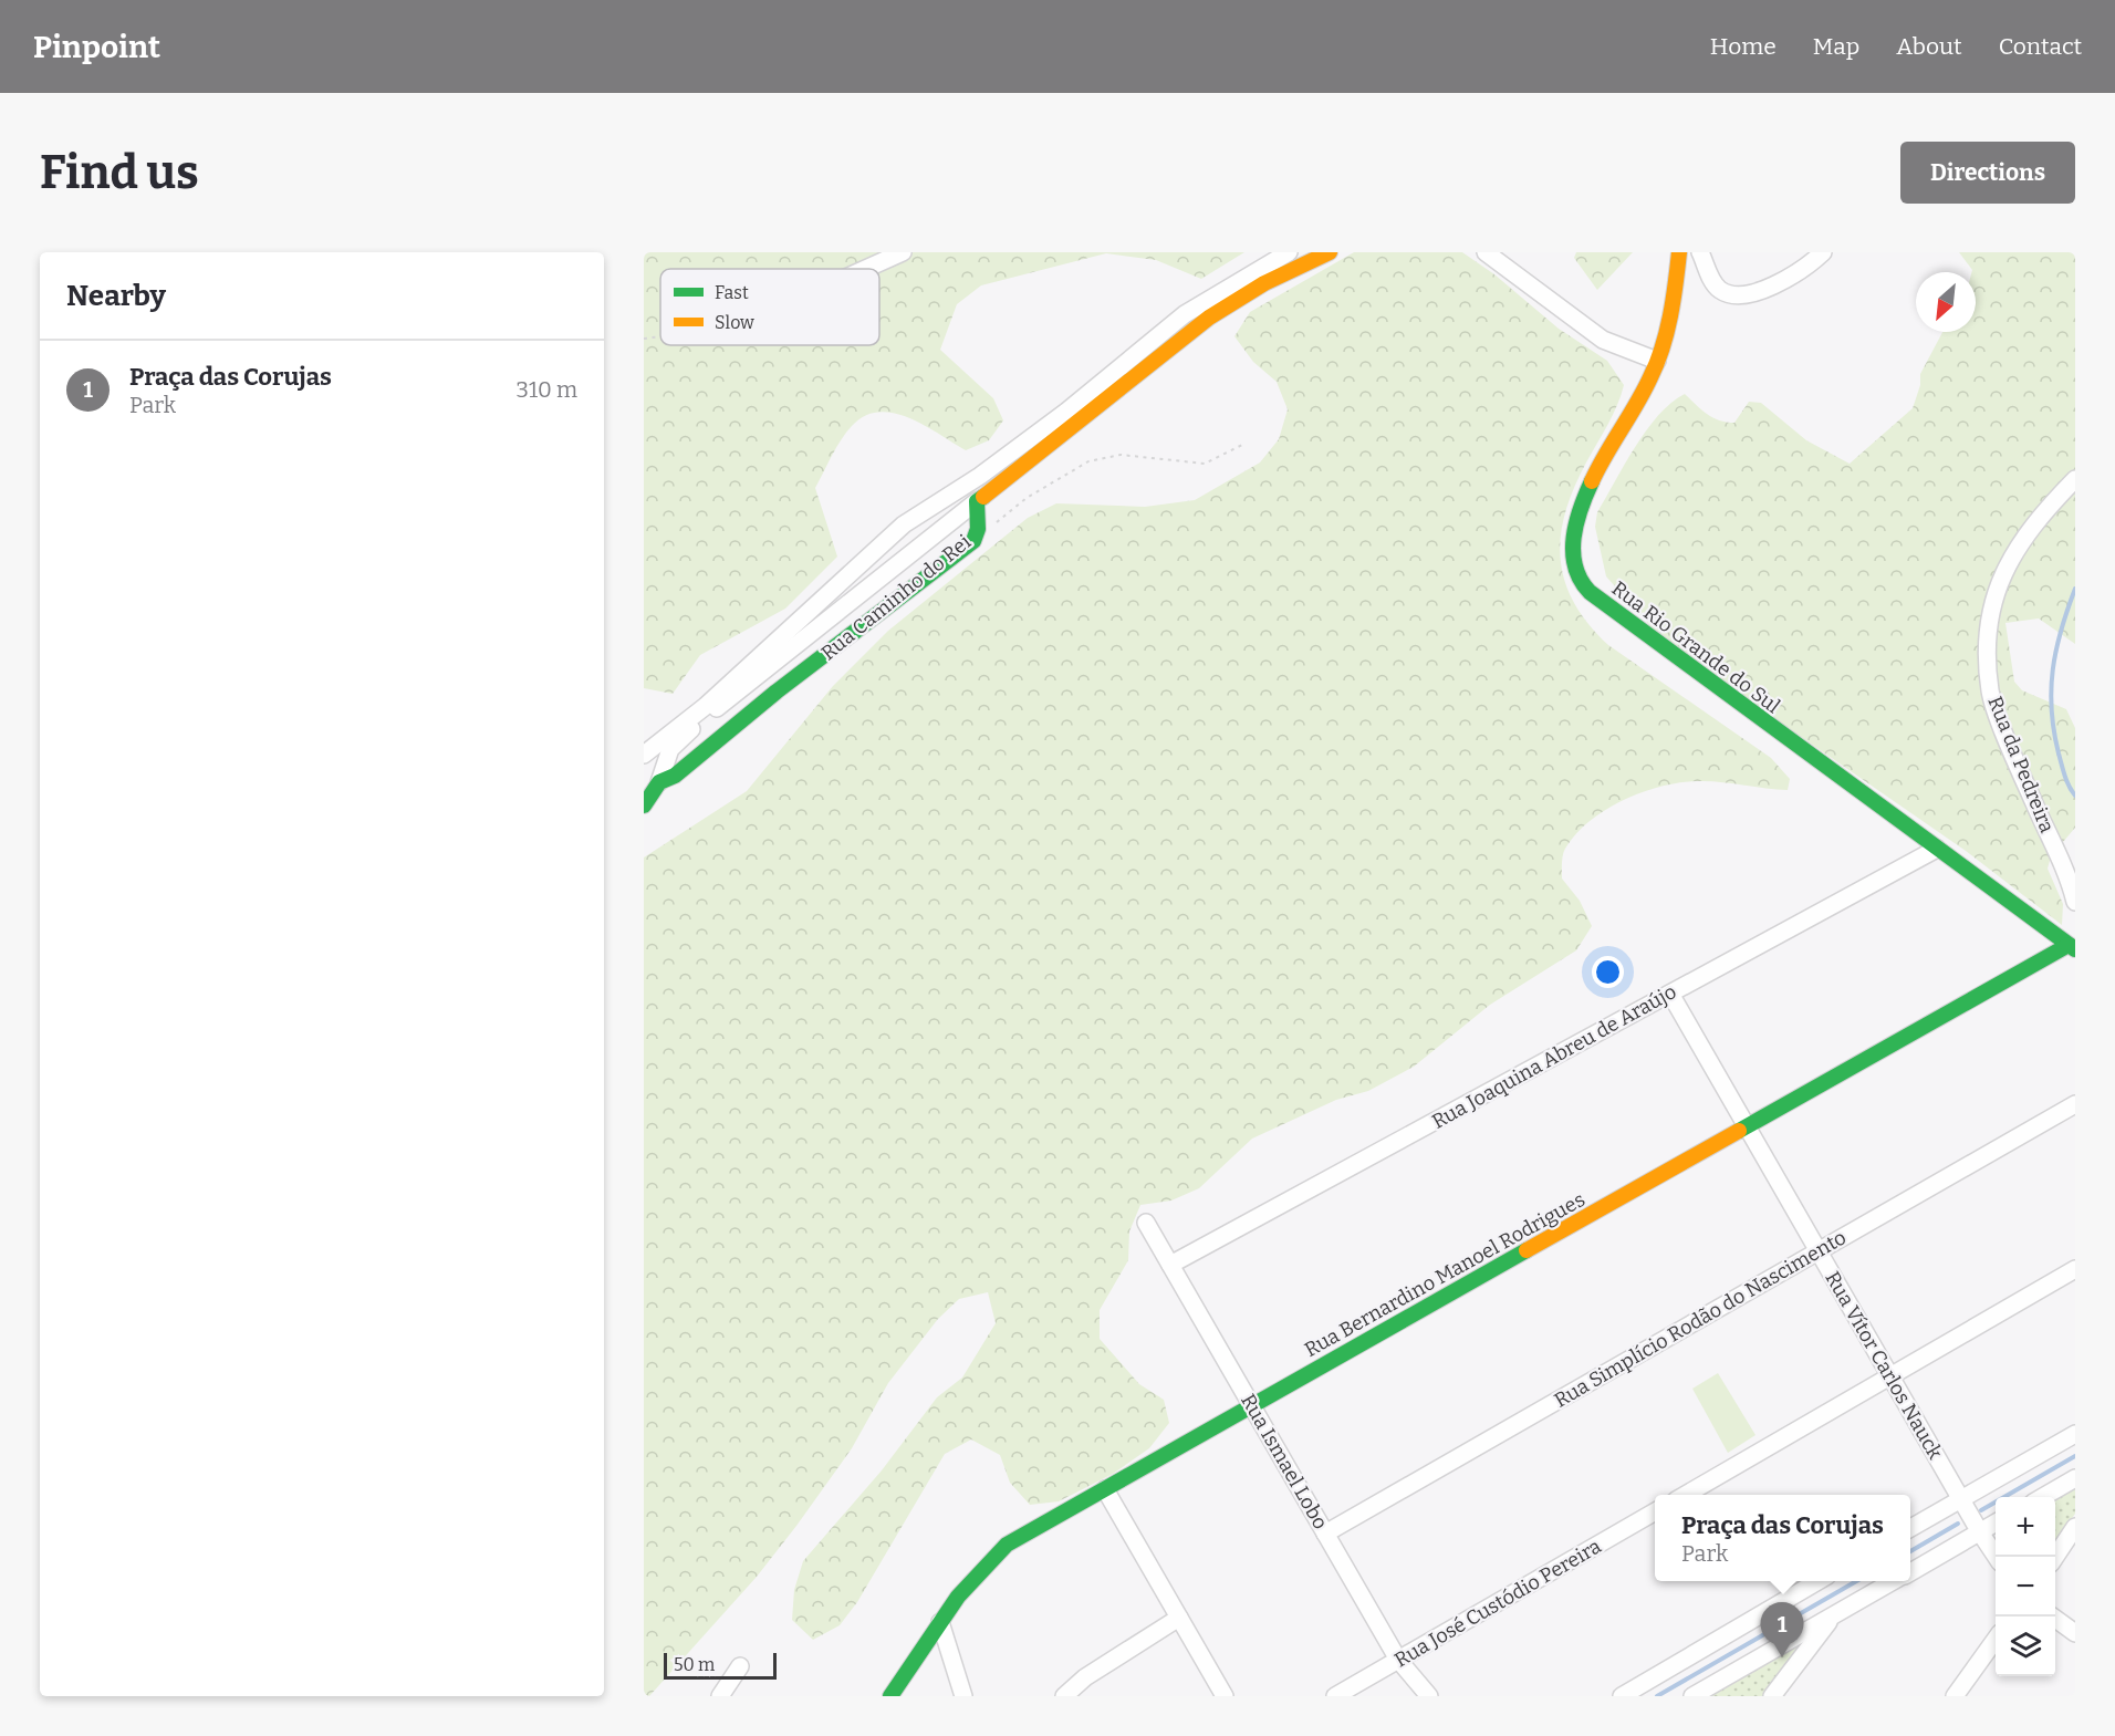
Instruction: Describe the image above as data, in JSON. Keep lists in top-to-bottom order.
{
  "streets": {
    "street": [
      "Rua Caminho do Rei",
      "Rua Rio Grande do Sul",
      "Rua da Pedreira",
      "Rua Joaquina Abreu de Araújo",
      "Rua Bernardino Manoel Rodrigues",
      "Rua Simplício Rodão do Nascimento",
      "Rua Vítor Carlos Nauck",
      "Rua Ismael Lobo",
      "Rua José Custódio Pereira"
    ]
  },
  "crossings": [
    ["Rua Rio Grande do Sul", "Rua Joaquina Abreu de Araújo"],
    ["Rua Rio Grande do Sul", "Rua Bernardino Manoel Rodrigues"],
    ["Rua Joaquina Abreu de Araújo", "Rua Vítor Carlos Nauck"],
    ["Rua Joaquina Abreu de Araújo", "Rua Ismael Lobo"],
    ["Rua Bernardino Manoel Rodrigues", "Rua Vítor Carlos Nauck"],
    ["Rua Bernardino Manoel Rodrigues", "Rua Ismael Lobo"],
    ["Rua Simplício Rodão do Nascimento", "Rua Vítor Carlos Nauck"],
    ["Rua Simplício Rodão do Nascimento", "Rua Ismael Lobo"],
    ["Rua Ismael Lobo", "Rua José Custódio Pereira"]
  ],
  "legend": ["Fast", "Slow"],
  "scale_bar": "50 m",
  "north": "bottom left",
  "page": {
    "header": "Pinpoint",
    "nav": [
      "Home",
      "Map",
      "About",
      "Contact"
    ],
    "buttons": "Directions",
    "title": "Find us",
    "heading": "Nearby",
    "list": [
      {
        "mark": "1",
        "name": "Praça das Corujas",
        "note": "Park",
        "value": "310 m"
      }
    ],
    "popup": ["Praça das Corujas", "Park"],
    "map_buttons": ["+", "−"],
    "pins": "1",
    "scale": "50 m"
  }
}
